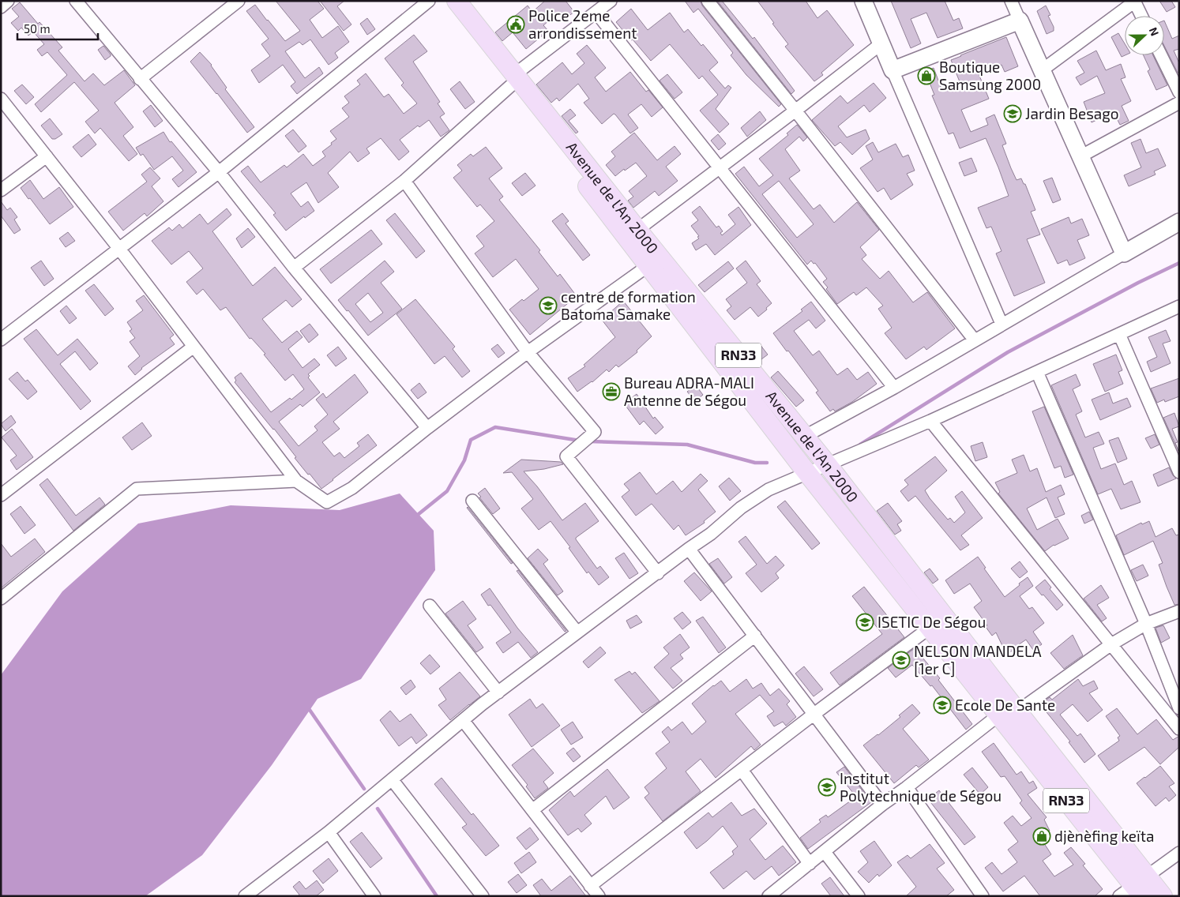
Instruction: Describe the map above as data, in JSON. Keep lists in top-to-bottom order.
{
  "streets": {
    "main road": ["Avenue de l'An 2000", "RN33"]
  },
  "places": {
    "public building": ["Police 2eme arrondissement"],
    "shop": ["Boutique Samsung 2000", "djènèfing keïta"],
    "school or university": [
      "Jardin Besago",
      "centre de formation Batoma Samake",
      "ISETIC De Ségou",
      "NELSON MANDELA [1er C]",
      "Ecole De Sante",
      "Institut Polytechnique de Ségou"
    ],
    "office": ["Bureau ADRA-MALI Antenne de Ségou"]
  },
  "scale_bar": "50 m",
  "north": "right"
}
